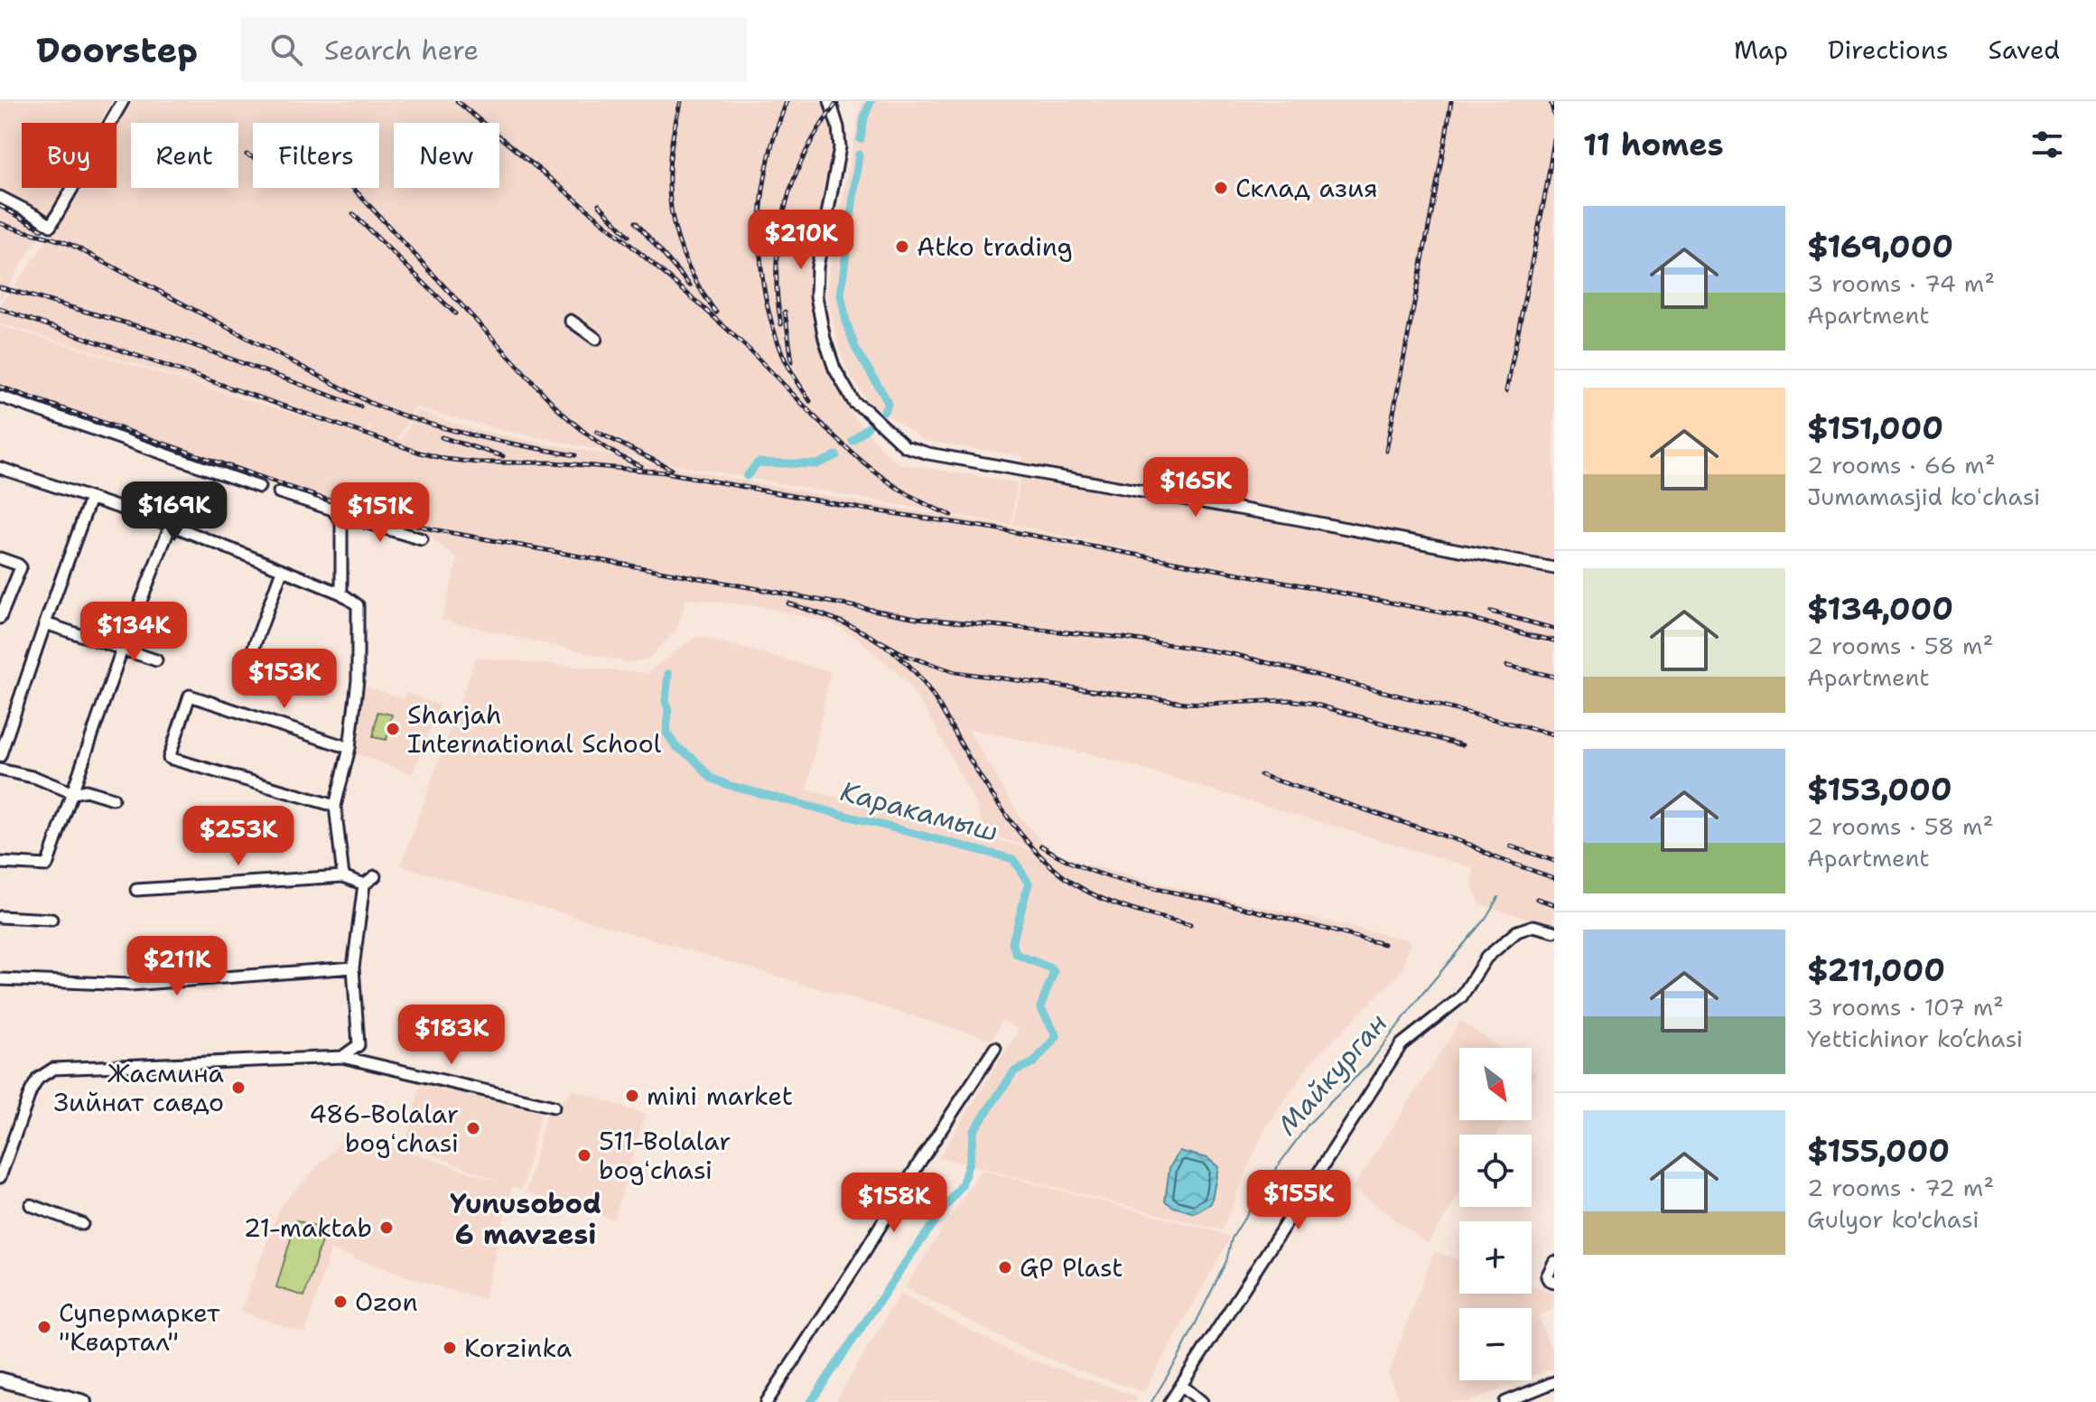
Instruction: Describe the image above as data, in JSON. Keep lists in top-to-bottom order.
{
  "districts": ["Yunusobod 6 mavzesi"],
  "water": ["Каракамыш", "Майкурган"],
  "places": [
    "Склад азия",
    "Atko trading",
    "Sharjah International School",
    "Жасмина Зийнат савдо",
    "mini market",
    "486-Bolalar bogʻchasi",
    "511-Bolalar bogʻchasi",
    "21-maktab",
    "GP Plast",
    "Ozon",
    "Супермаркет \"Квартал\"",
    "Korzinka"
  ],
  "north": "bottom right",
  "page": {
    "header": "Doorstep",
    "search": "Search here",
    "nav": ["Map", "Directions", "Saved"],
    "heading": "11 homes",
    "chip": [
      "Buy",
      "Rent",
      "Filters",
      "New"
    ],
    "list": [
      {
        "name": "$169,000",
        "note": "3 rooms · 74 m² · Apartment"
      },
      {
        "name": "$151,000",
        "note": "2 rooms · 66 m² · Jumamasjid koʻchasi"
      },
      {
        "name": "$134,000",
        "note": "2 rooms · 58 m² · Apartment"
      },
      {
        "name": "$153,000",
        "note": "2 rooms · 58 m² · Apartment"
      },
      {
        "name": "$211,000",
        "note": "3 rooms · 107 m² · Yettichinor ko‘chasi"
      },
      {
        "name": "$155,000",
        "note": "2 rooms · 72 m² · Gulyor ko'chasi"
      }
    ],
    "price": [
      "$210K",
      "$165K",
      "$169K",
      "$151K",
      "$134K",
      "$153K",
      "$253K",
      "$211K",
      "$183K",
      "$155K",
      "$158K"
    ],
    "map_buttons": ["+", "−"]
  }
}
